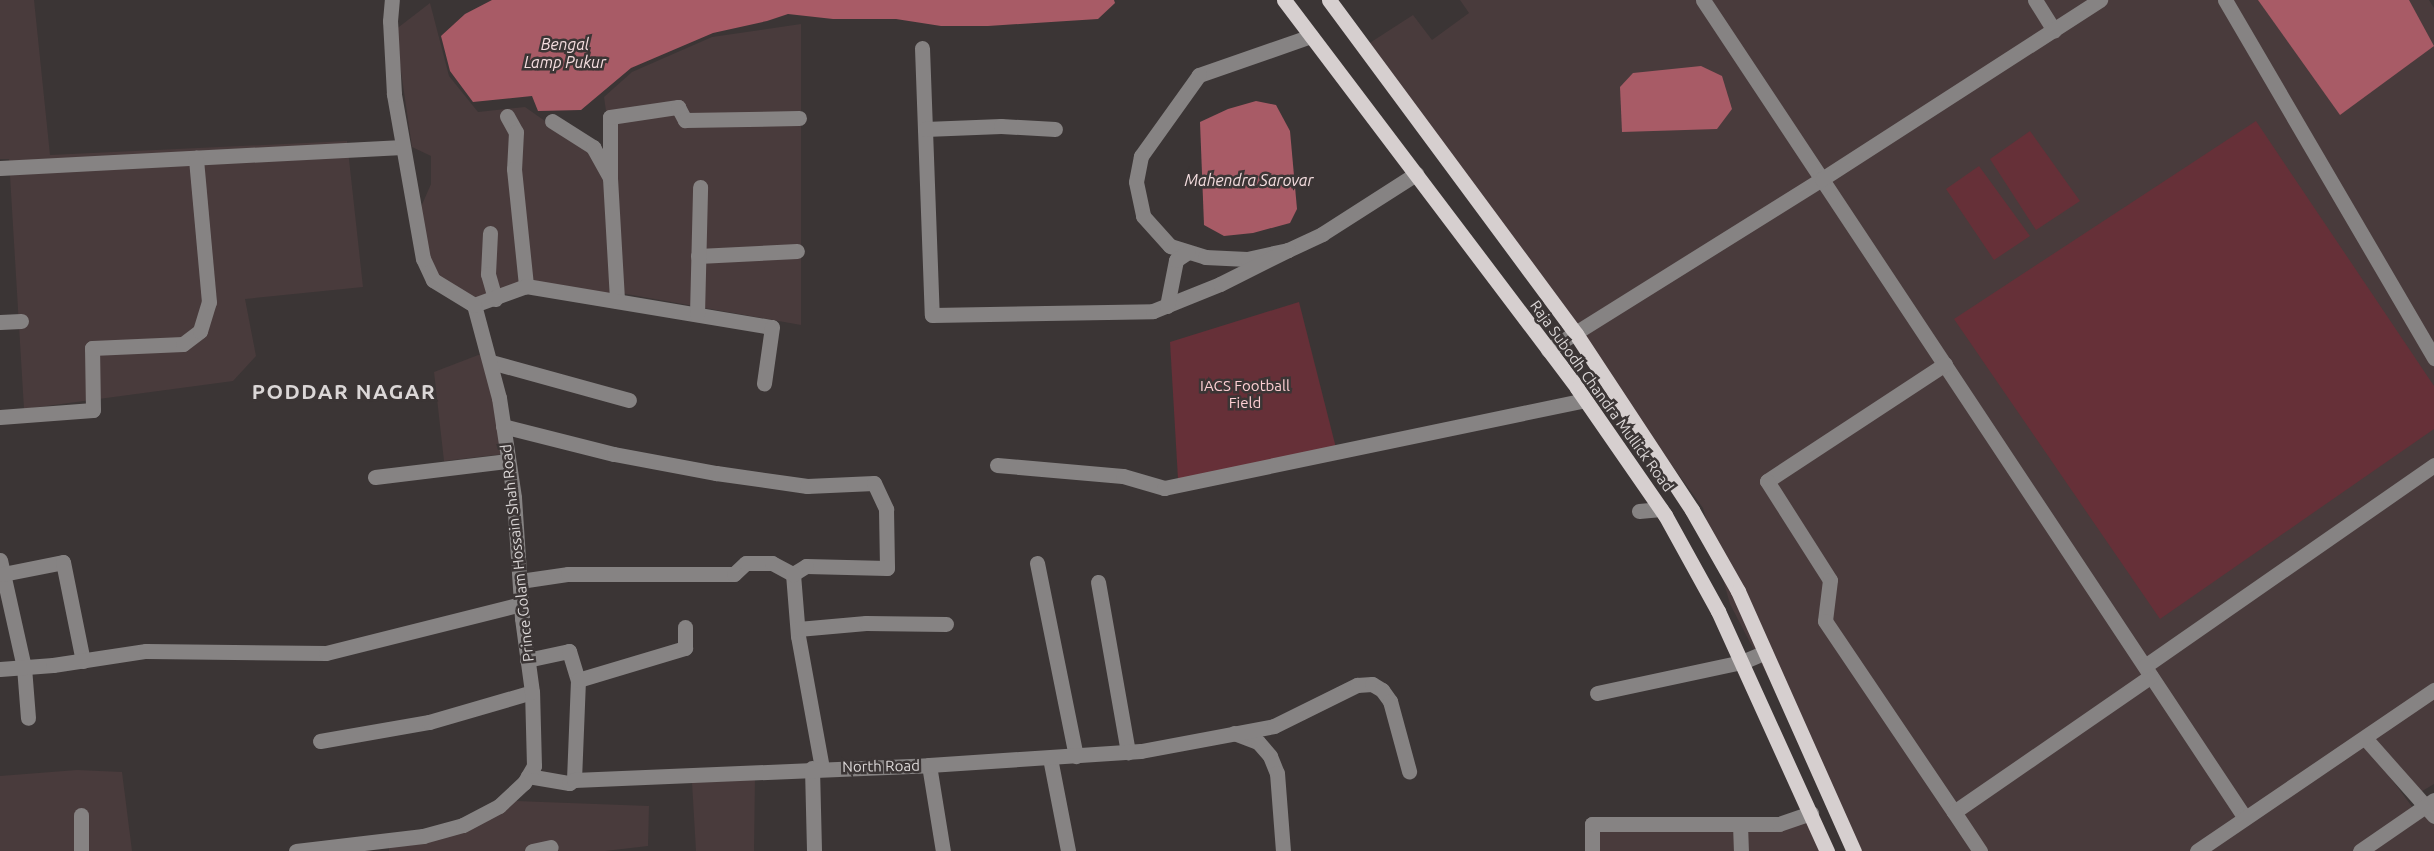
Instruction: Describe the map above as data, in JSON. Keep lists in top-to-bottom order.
{
  "streets": {
    "main road": ["Raja Subodh Chandra Mullick Road"],
    "street": ["Prince Golam Hossain Shah Road", "North Road"]
  },
  "crossings": [
    ["Prince Golam Hossain Shah Road", "North Road"]
  ],
  "districts": ["PODDAR NAGAR"],
  "water": ["Bengal Lamp Pukur", "Mahendra Sarovar"],
  "parks": ["IACS Football Field"]
}
